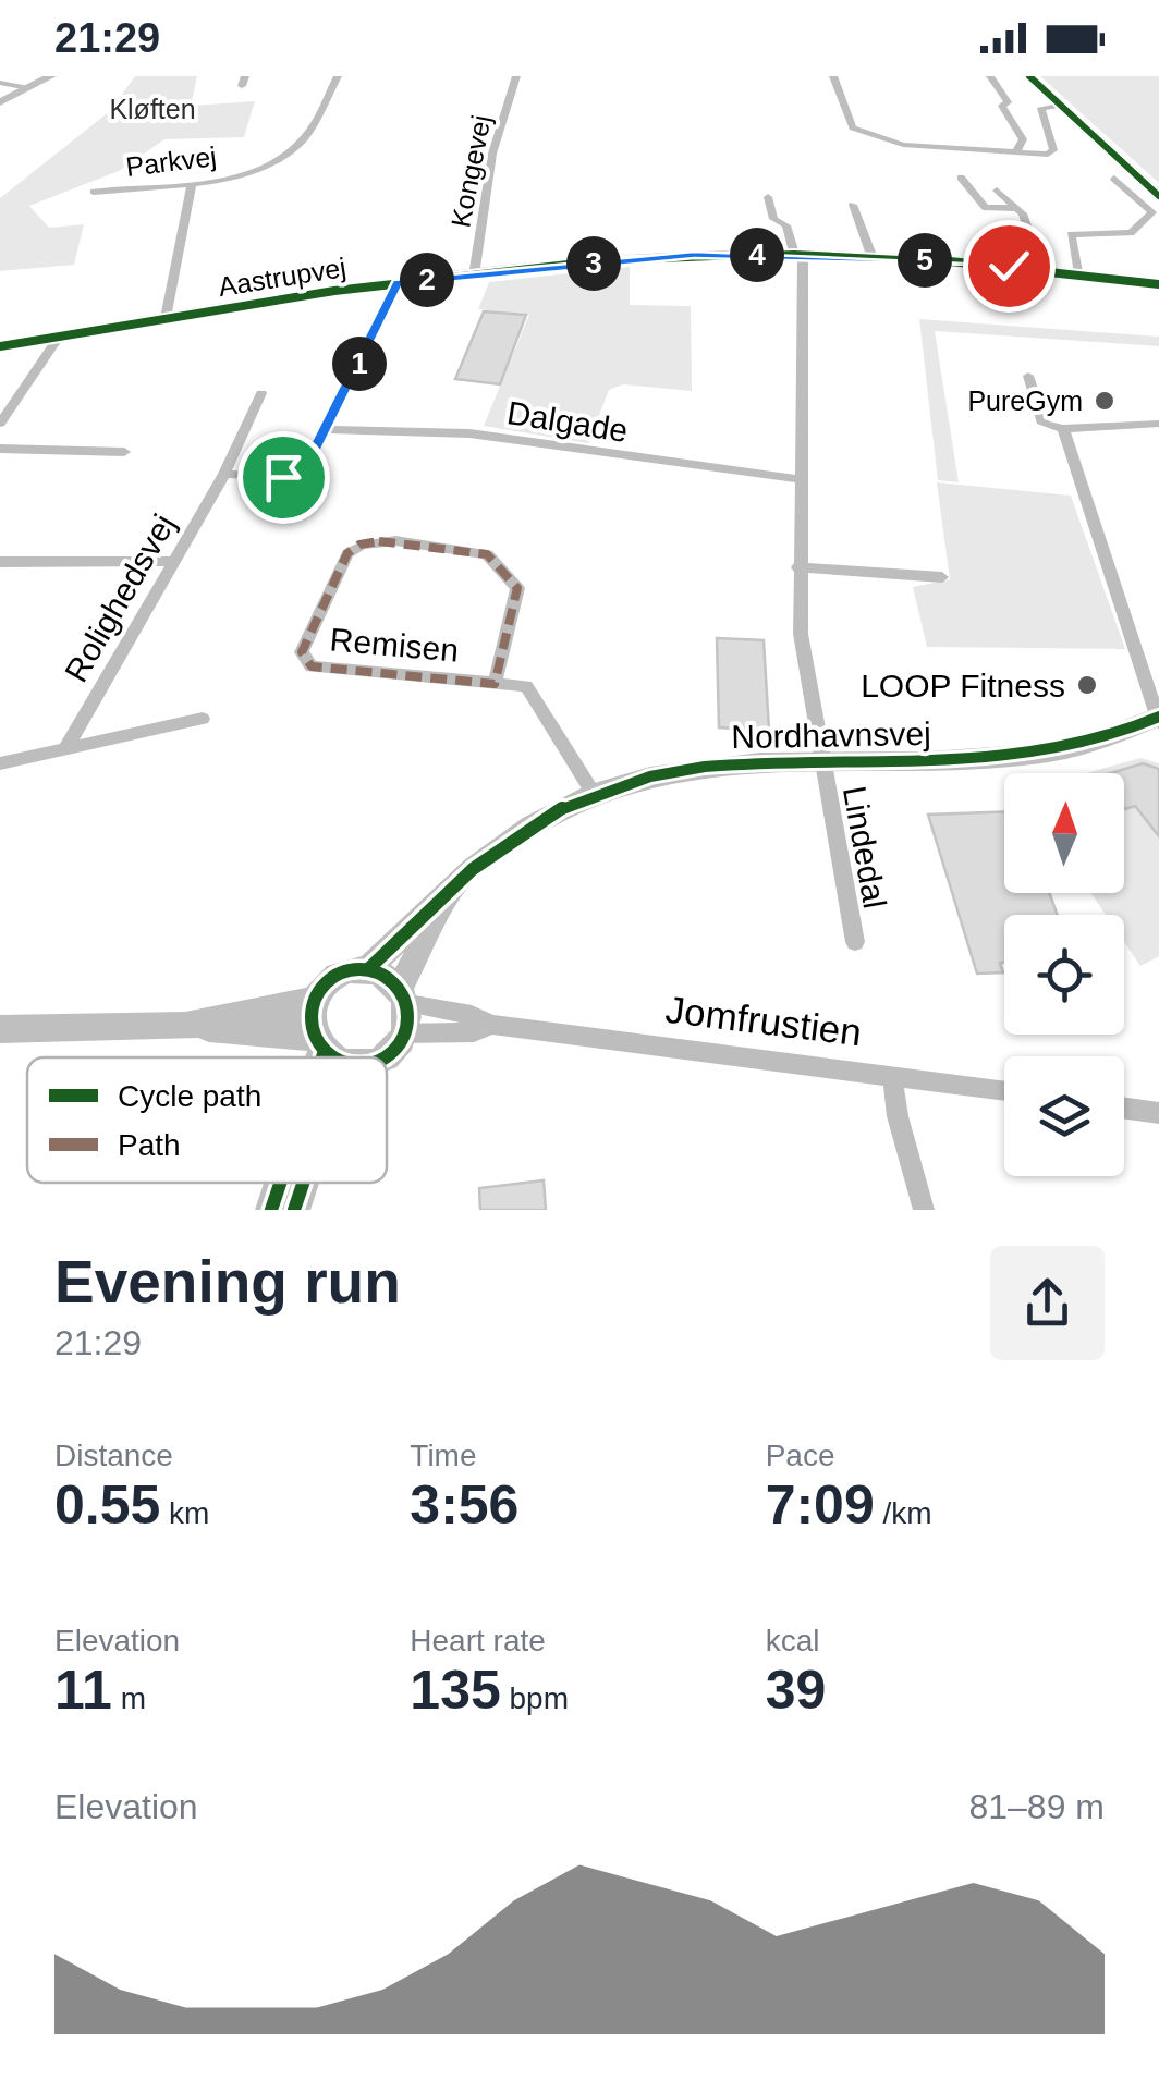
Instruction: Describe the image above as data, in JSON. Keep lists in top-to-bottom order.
{
  "streets": {
    "street": [
      "Parkvej",
      "Kongevej",
      "Aastrupvej",
      "Dalgade",
      "Rolighedsvej",
      "Remisen",
      "Nordhavnsvej",
      "Lindedal",
      "Jomfrustien"
    ]
  },
  "crossings": [
    ["Kongevej", "Aastrupvej"],
    ["Aastrupvej", "Lindedal"],
    ["Dalgade", "Lindedal"],
    ["Remisen", "Nordhavnsvej"],
    ["Nordhavnsvej", "Lindedal"],
    ["Nordhavnsvej", "Jomfrustien"]
  ],
  "parks": ["Kløften"],
  "places": ["PureGym", "LOOP Fitness"],
  "legend": ["Cycle path", "Path"],
  "north": "top",
  "page": {
    "status": "21:29",
    "pins": [
      "4",
      "5",
      "3",
      "2",
      "1"
    ],
    "heading": ["Evening run", "21:29"],
    "stats": [
      ["Distance", "0.55 km"],
      ["Time", "3:56"],
      ["Pace", "7:09 /km"],
      ["Elevation", "11 m"],
      ["Heart rate", "135 bpm"],
      ["kcal", "39"]
    ],
    "chart": ["Elevation", "81–89 m"]
  }
}
